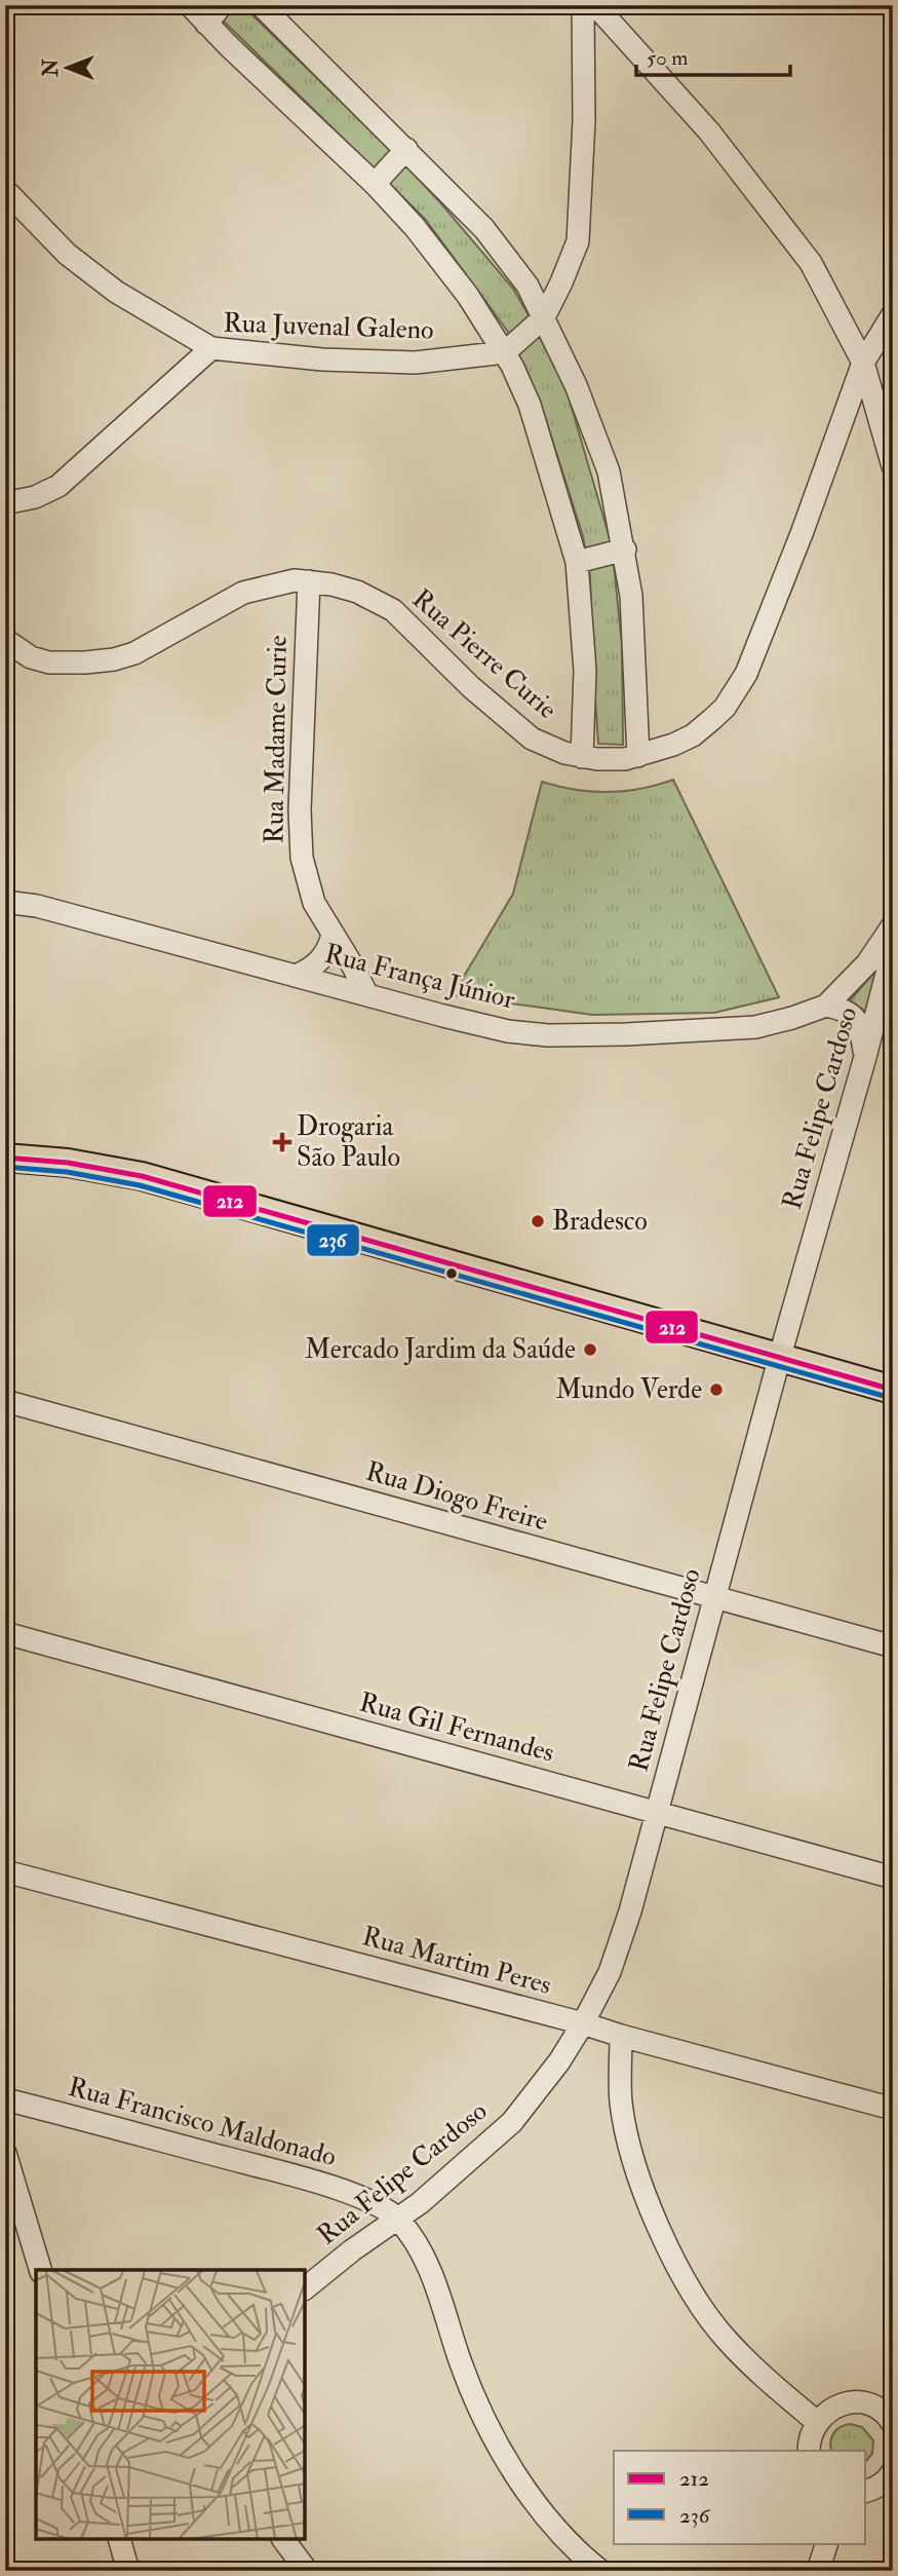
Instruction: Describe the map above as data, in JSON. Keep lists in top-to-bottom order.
{
  "streets": {
    "street": [
      "Rua Juvenal Galeno",
      "Rua Pierre Curie",
      "Rua Madame Curie",
      "Rua França Júnior",
      "Rua Felipe Cardoso",
      "Rua Diogo Freire",
      "Rua Gil Fernandes",
      "Rua Martim Peres",
      "Rua Francisco Maldonado"
    ]
  },
  "crossings": [
    ["Rua Pierre Curie", "Rua Madame Curie"],
    ["Rua Madame Curie", "Rua França Júnior"],
    ["Rua Felipe Cardoso", "Rua Diogo Freire"],
    ["Rua Felipe Cardoso", "Rua Gil Fernandes"],
    ["Rua Felipe Cardoso", "Rua Martim Peres"],
    ["Rua Felipe Cardoso", "Rua Francisco Maldonado"]
  ],
  "places": {
    "health": ["Drogaria São Paulo"],
    "other": ["Bradesco", "Mercado Jardim da Saúde", "Mundo Verde"]
  },
  "lines": ["transit line 212", "transit line 236"],
  "legend": ["212", "236"],
  "scale_bar": "50 m",
  "north": "left"
}
